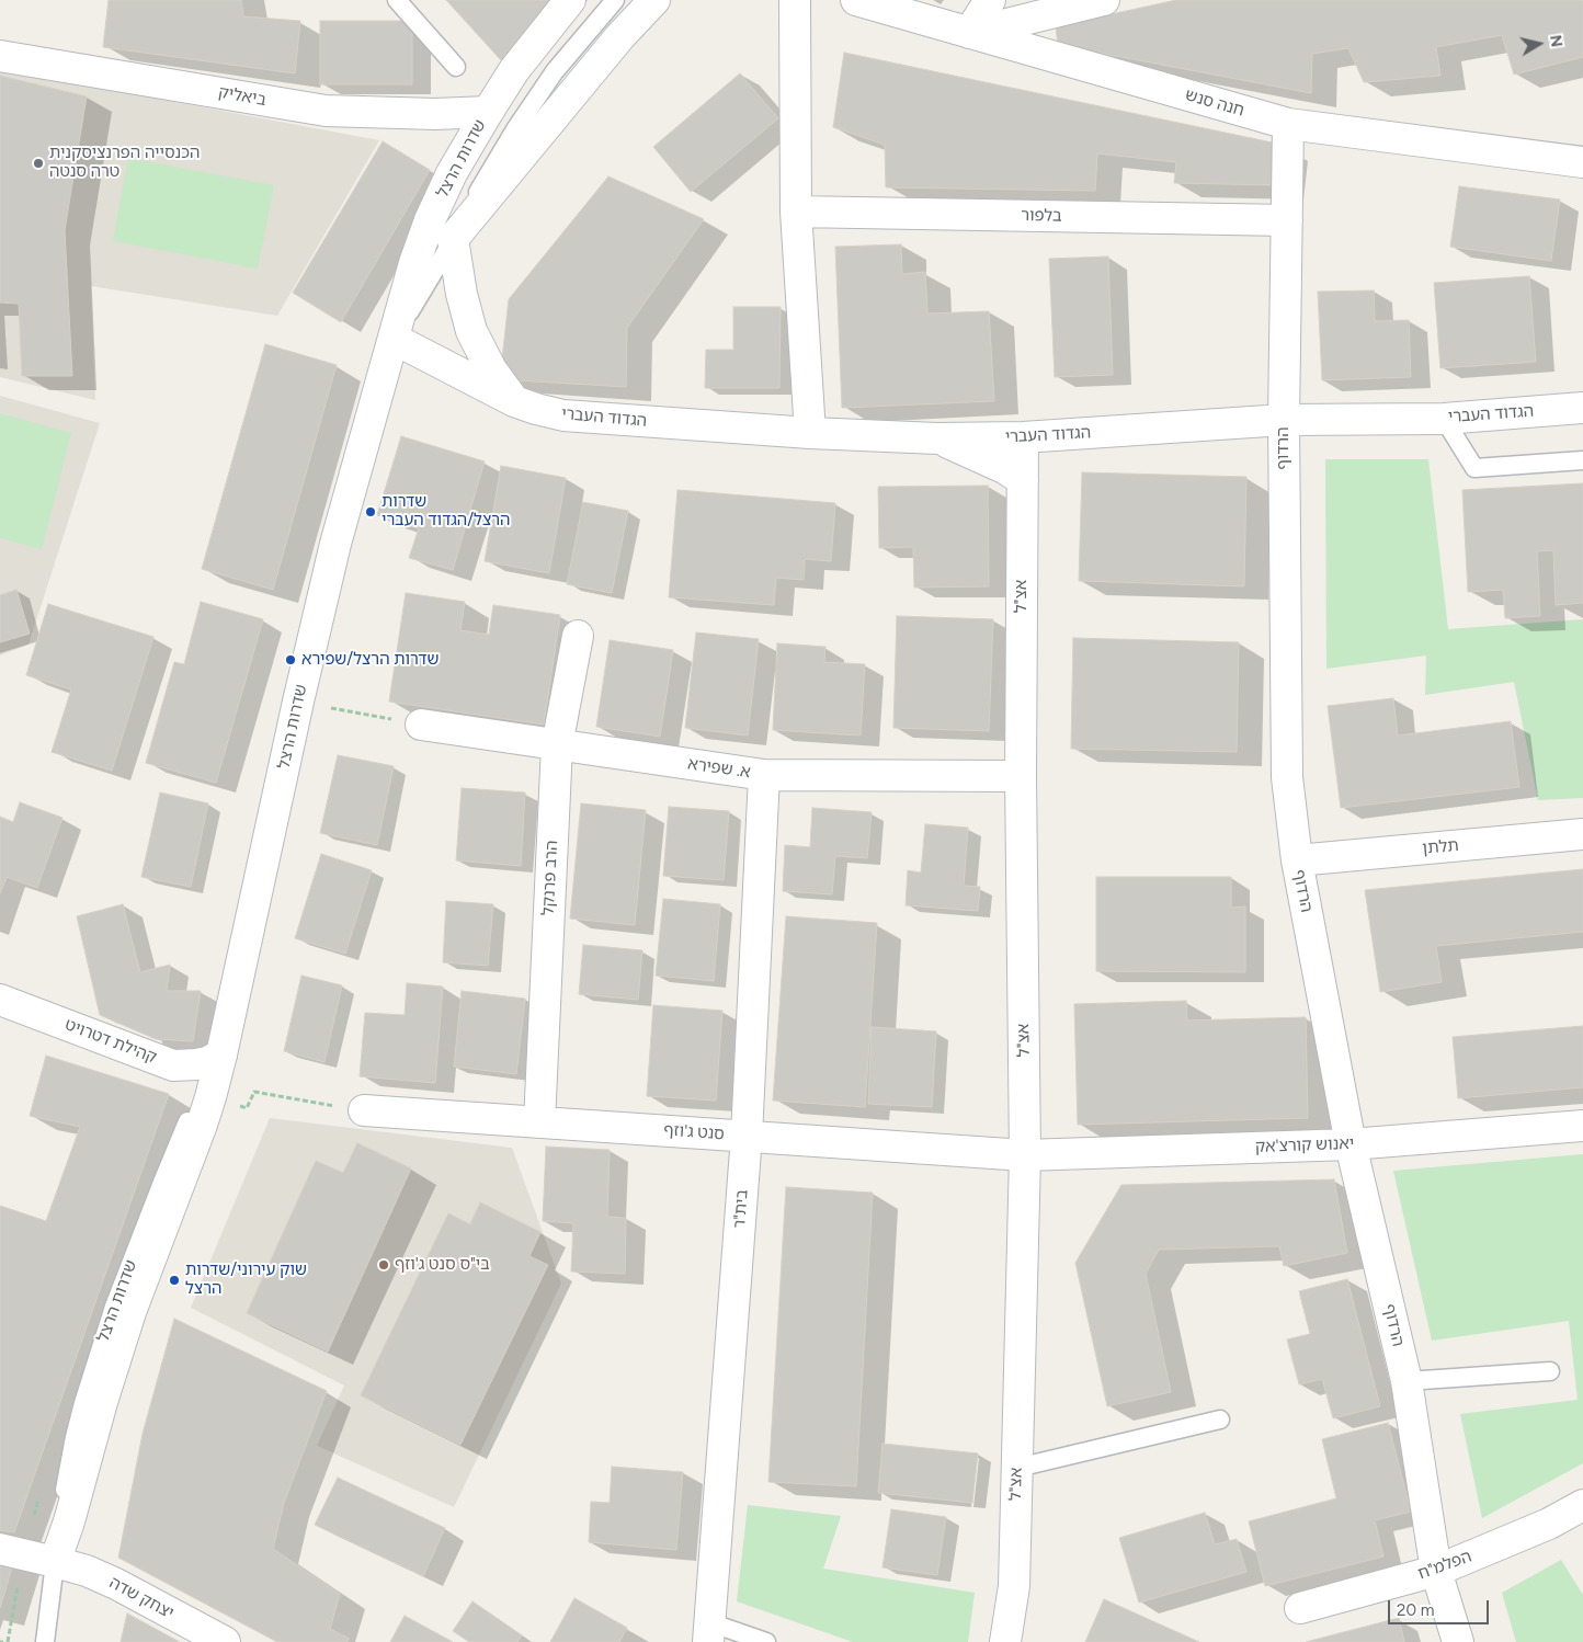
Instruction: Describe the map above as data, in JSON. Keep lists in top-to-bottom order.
{
  "streets": {
    "street": [
      "ביאליק",
      "חנה סנש",
      "שדרות הרצל",
      "בלפור",
      "הגדוד העברי",
      "הרדוף",
      "אצ\"ל",
      "א. שפירא",
      "תלתן",
      "הרב פרנקל",
      "קהילת דטרויט",
      "סנט ג'וזף",
      "יאנוש קורצ'אק",
      "בית\"ר",
      "הפלמ\"ח",
      "יצחק שדה"
    ]
  },
  "crossings": [
    ["ביאליק", "שדרות הרצל"],
    ["חנה סנש", "הרדוף"],
    ["שדרות הרצל", "הגדוד העברי"],
    ["שדרות הרצל", "קהילת דטרויט"],
    ["שדרות הרצל", "יצחק שדה"],
    ["בלפור", "הרדוף"],
    ["הגדוד העברי", "הרדוף"],
    ["הגדוד העברי", "אצ\"ל"],
    ["הרדוף", "תלתן"],
    ["הרדוף", "יאנוש קורצ'אק"],
    ["הרדוף", "הפלמ\"ח"],
    ["אצ\"ל", "א. שפירא"],
    ["אצ\"ל", "סנט ג'וזף"],
    ["אצ\"ל", "יאנוש קורצ'אק"],
    ["א. שפירא", "הרב פרנקל"],
    ["א. שפירא", "בית\"ר"],
    ["הרב פרנקל", "סנט ג'וזף"],
    ["סנט ג'וזף", "יאנוש קורצ'אק"],
    ["סנט ג'וזף", "בית\"ר"]
  ],
  "places": [
    "הכנסייה הפרנציסקנית טרה סנטה",
    "שדרות הרצל/הגדוד העברי",
    "שדרות הרצל/שפירא",
    "בי\"ס סנט ג'וזף",
    "שוק עירוני/שדרות הרצל"
  ],
  "scale_bar": "20 m",
  "north": "right"
}
